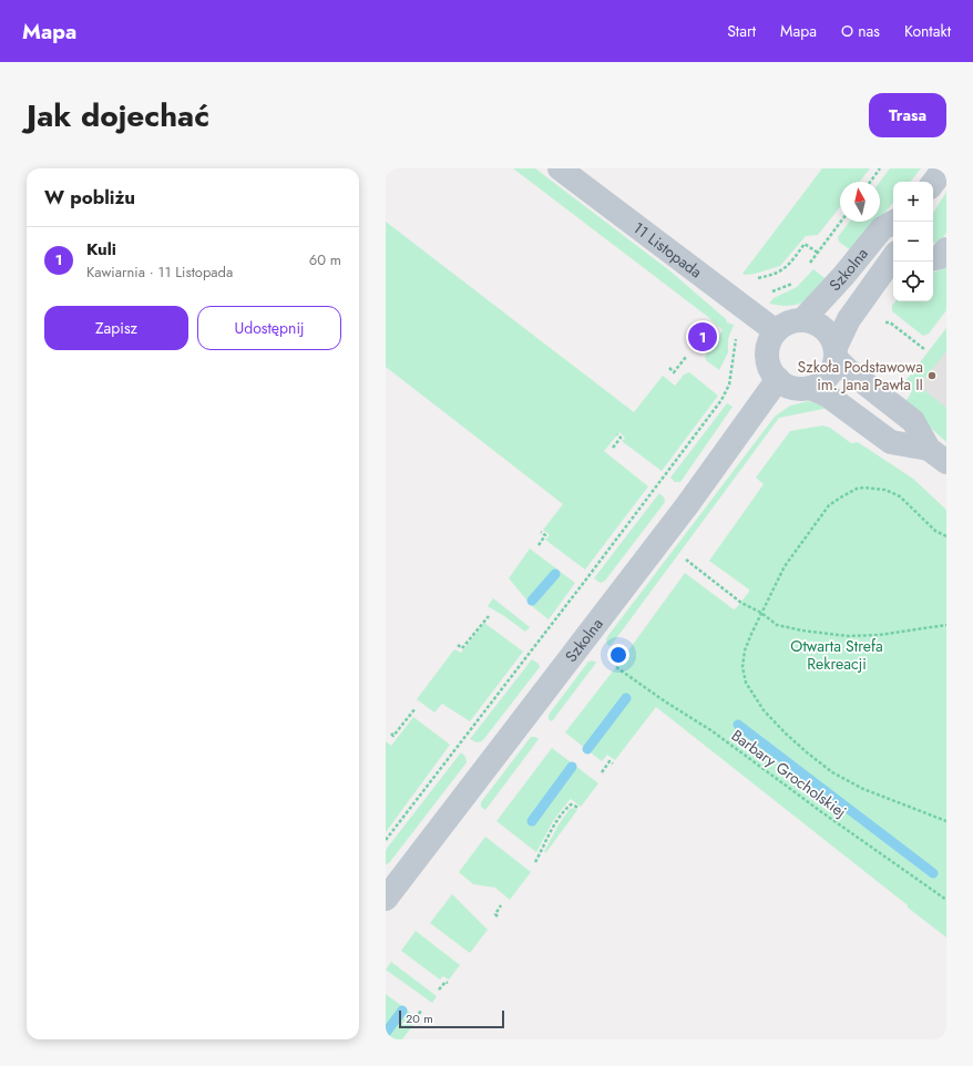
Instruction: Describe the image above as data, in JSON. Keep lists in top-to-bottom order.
{
  "streets": {
    "street": ["11 Listopada", "Szkolna"],
    "path": ["Barbary Grocholskiej"]
  },
  "crossings": [
    ["11 Listopada", "Szkolna"]
  ],
  "parks": ["Otwarta Strefa Rekreacji"],
  "places": ["Szkoła Podstawowa im. Jana Pawła II"],
  "scale_bar": "20 m",
  "north": "top",
  "page": {
    "header": "Mapa",
    "nav": [
      "Start",
      "Mapa",
      "O nas",
      "Kontakt"
    ],
    "title": "Jak dojechać",
    "buttons": [
      "Trasa",
      ["Zapisz", "Udostępnij"]
    ],
    "heading": "W pobliżu",
    "map_buttons": ["+", "−"],
    "list": [
      {
        "mark": "1",
        "name": "Kuli",
        "note": "Kawiarnia · 11 Listopada",
        "value": "60 m"
      }
    ],
    "pins": "1",
    "scale": "20 m"
  }
}
